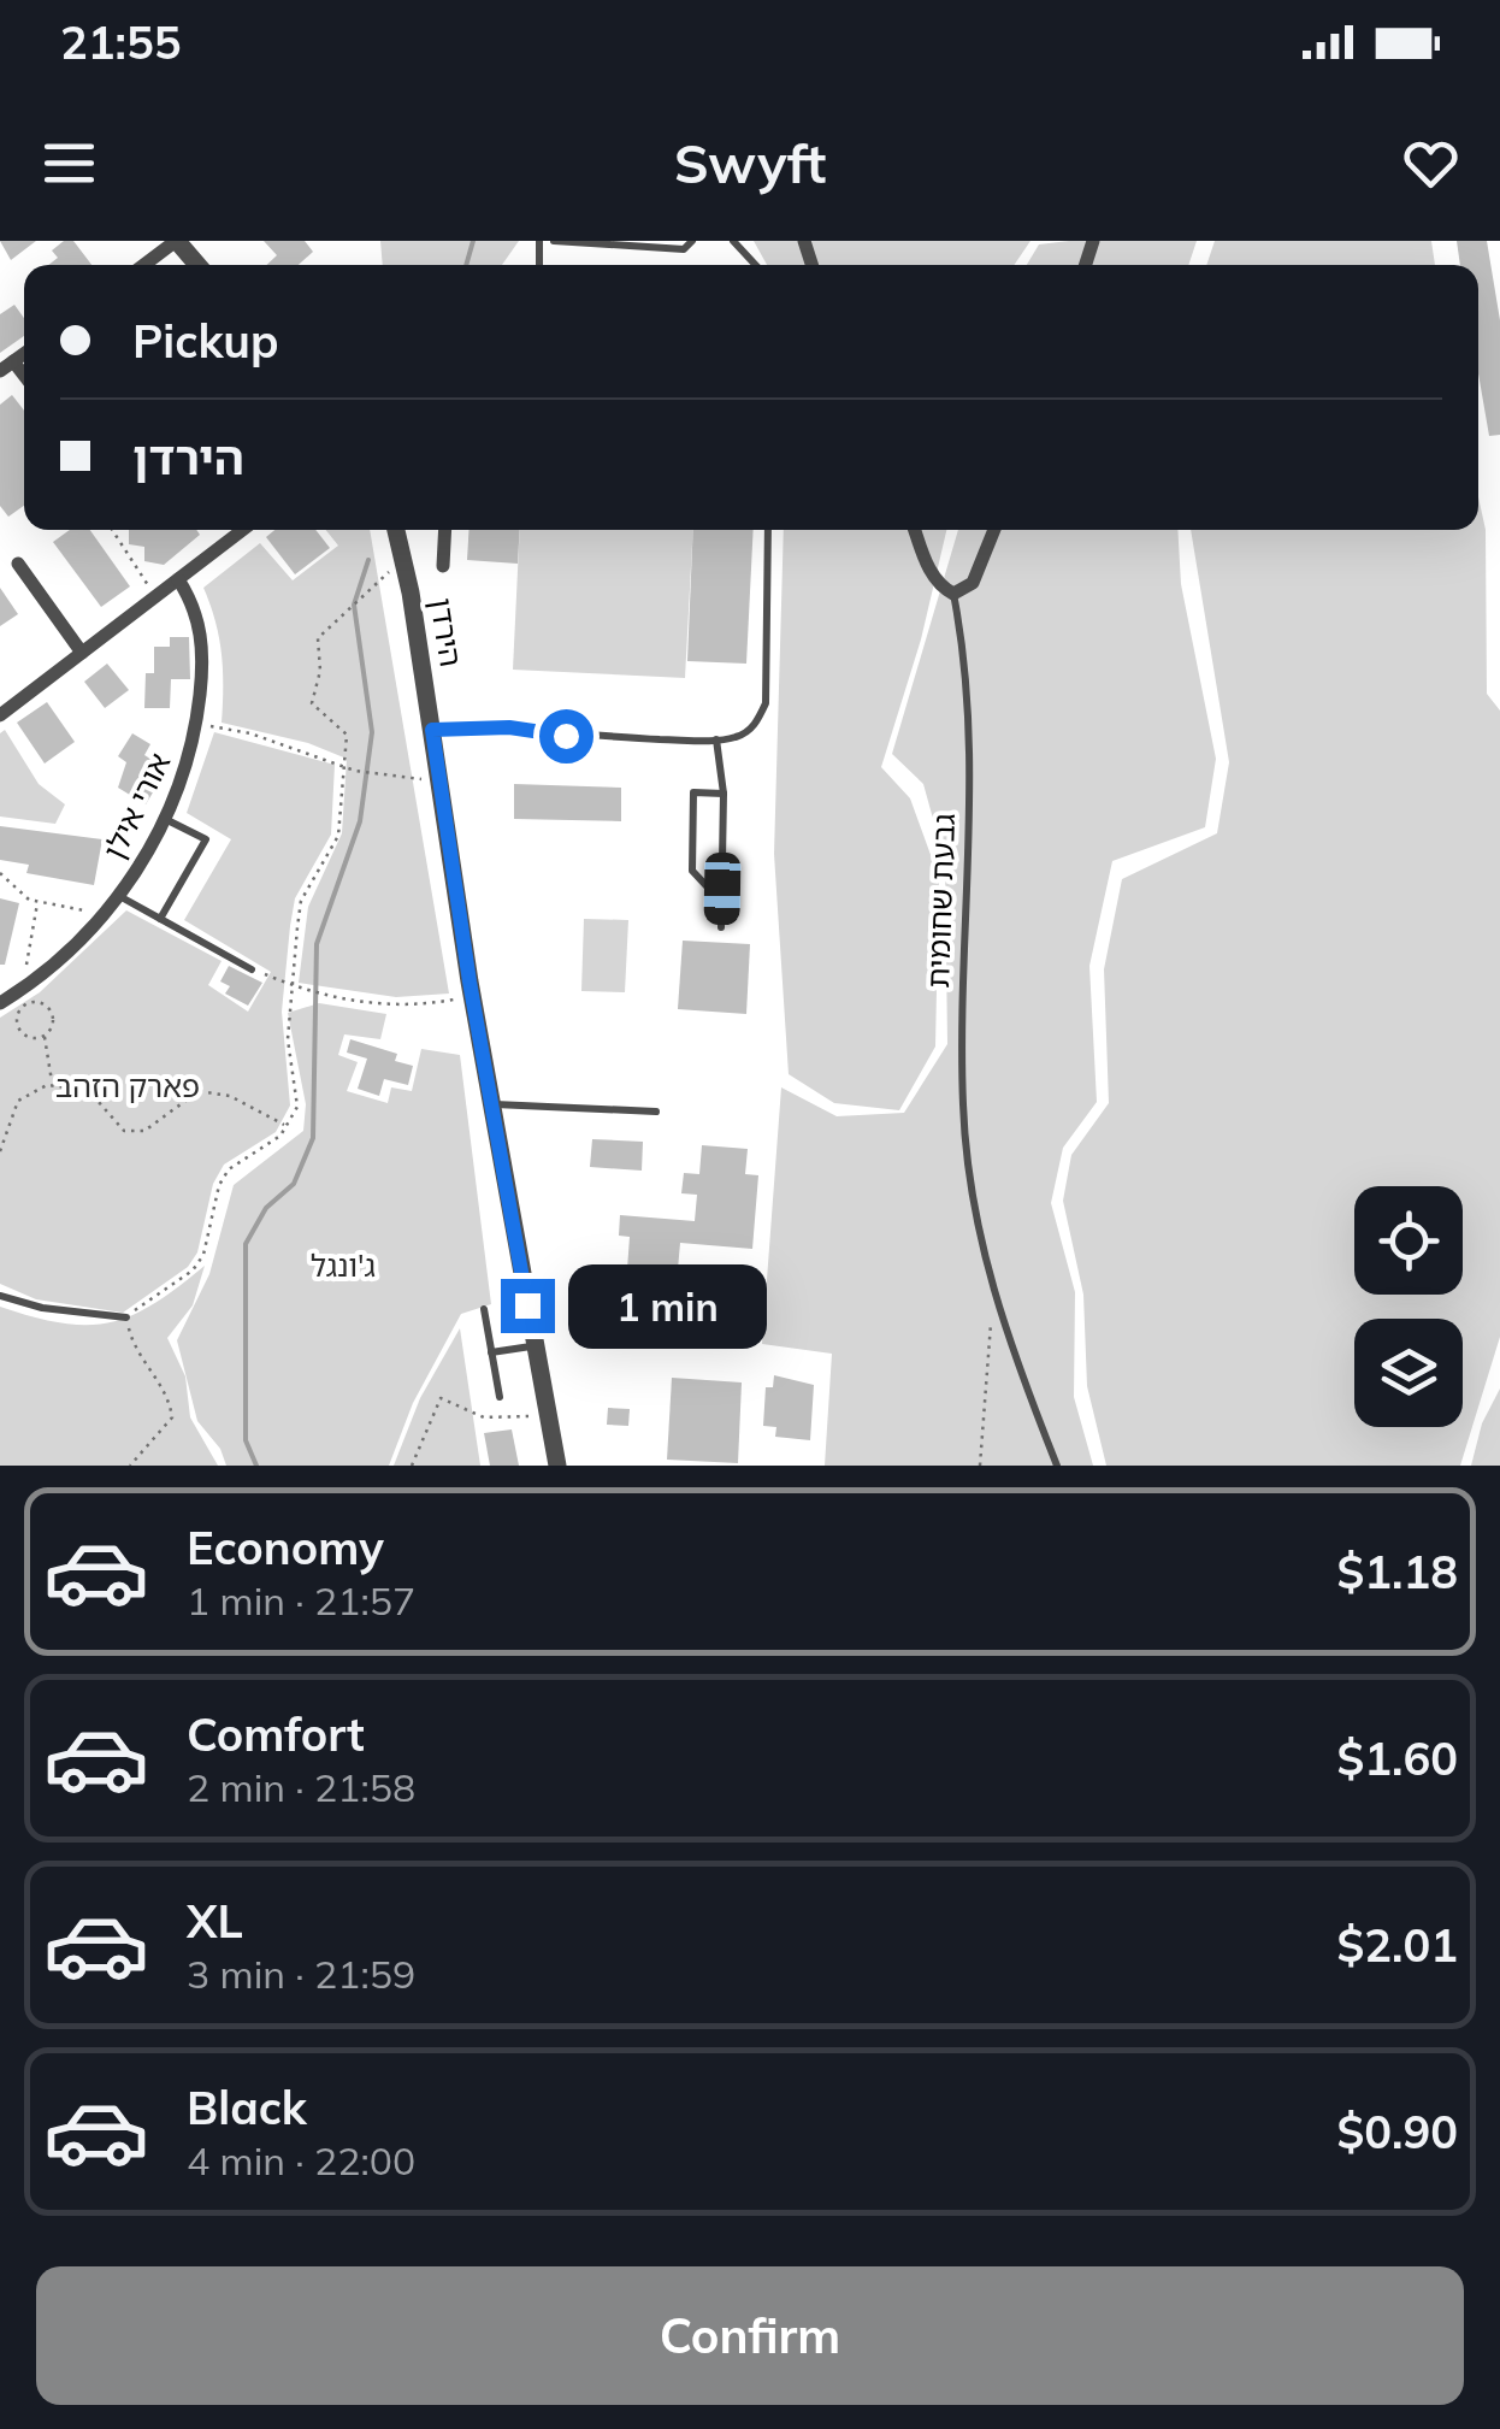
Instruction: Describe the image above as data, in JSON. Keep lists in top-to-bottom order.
{
  "streets": {
    "street": ["הירדן", "אורי אילן", "גבעת שחומית"]
  },
  "parks": ["פארק הזהב", "ג'ונגל"],
  "page": {
    "status": "21:55",
    "header": "Swyft",
    "banner": ["Pickup", "הירדן"],
    "bubble": "1 min",
    "list": [
      {
        "name": "Economy",
        "note": "1 min · 21:57",
        "value": "$1.18"
      },
      {
        "name": "Comfort",
        "note": "2 min · 21:58",
        "value": "$1.60"
      },
      {
        "name": "XL",
        "note": "3 min · 21:59",
        "value": "$2.01"
      },
      {
        "name": "Black",
        "note": "4 min · 22:00",
        "value": "$0.90"
      }
    ],
    "buttons": "Confirm"
  }
}
